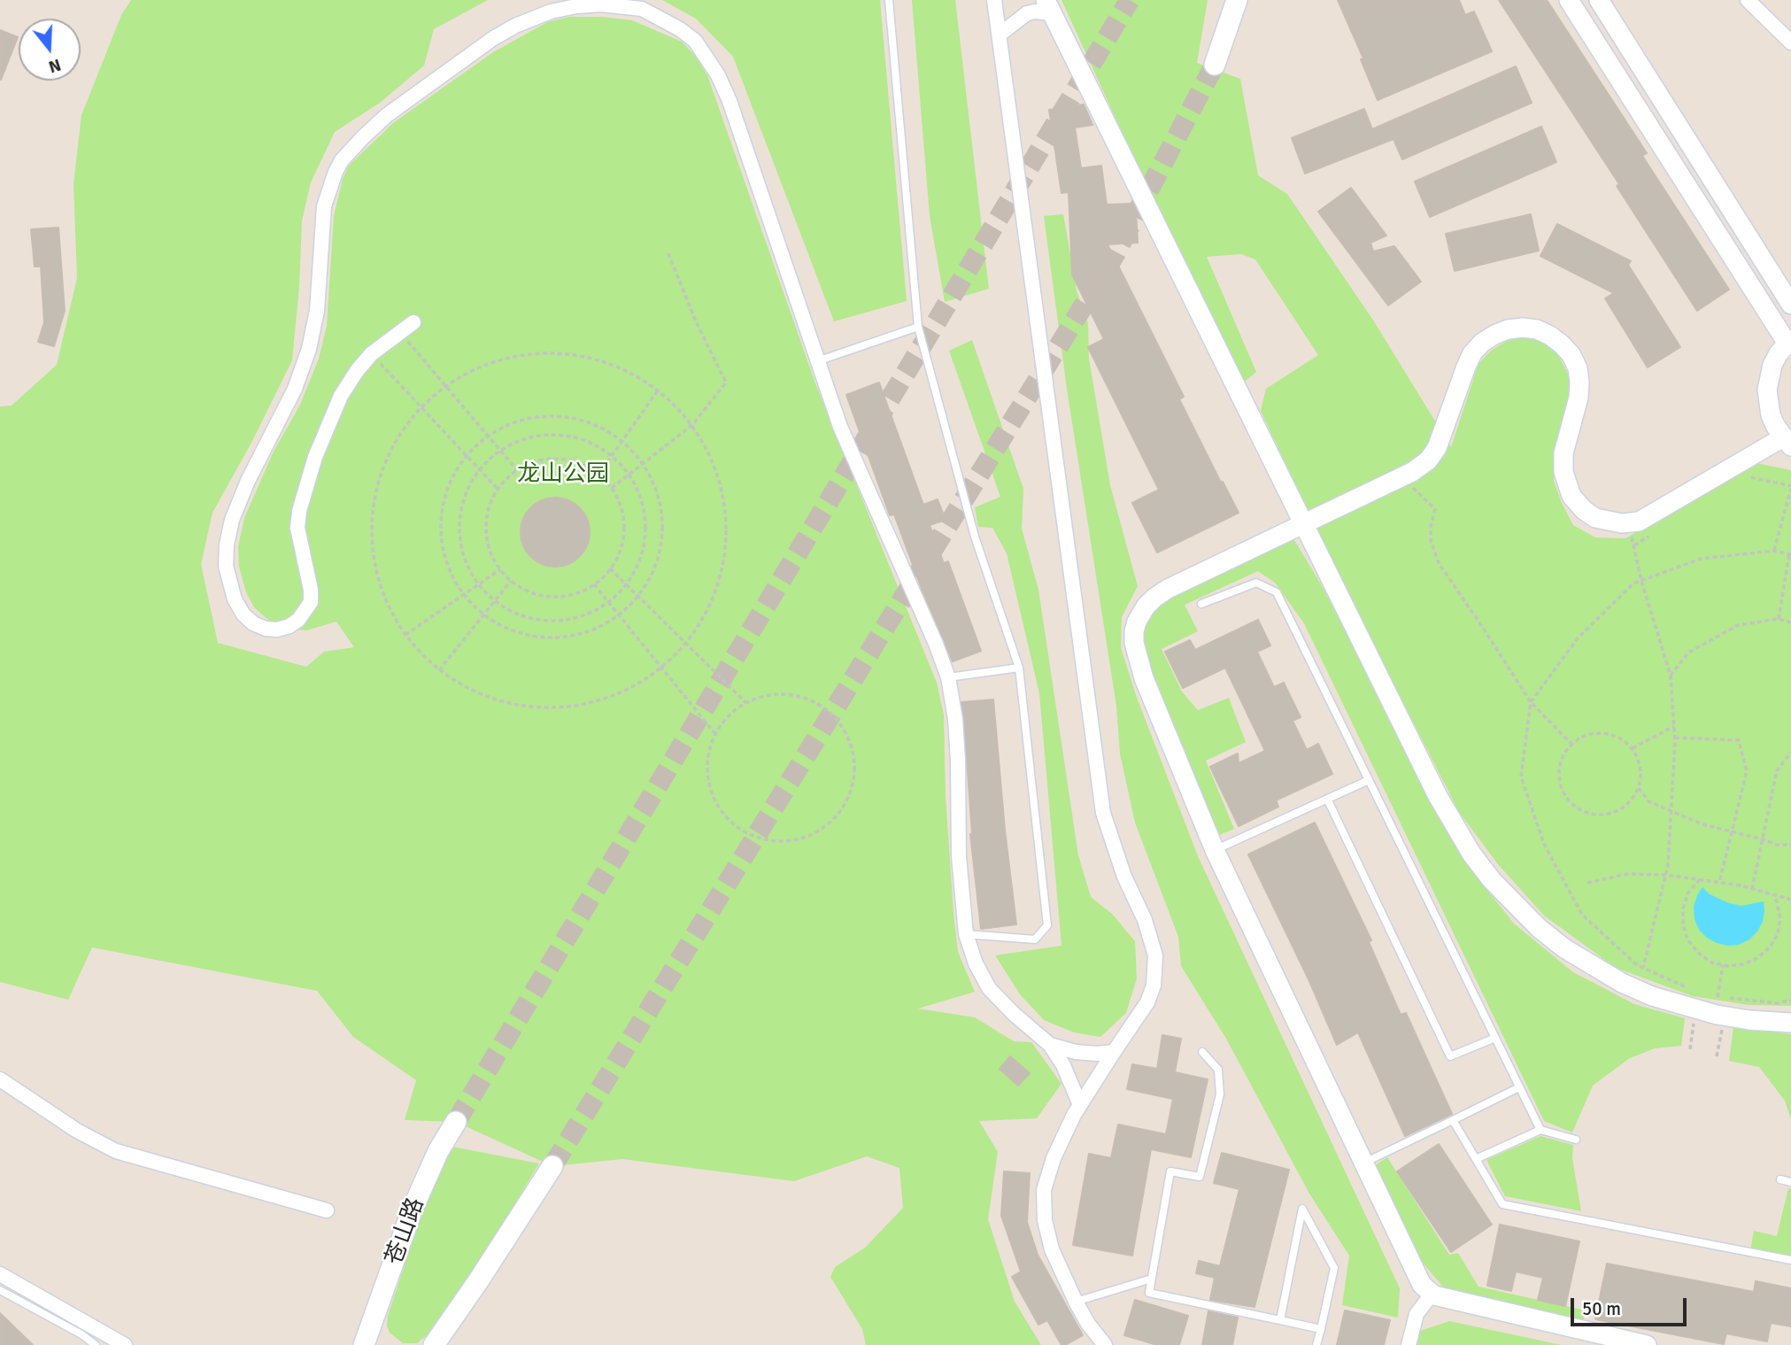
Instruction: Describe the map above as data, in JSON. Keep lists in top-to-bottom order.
{
  "streets": {
    "main road": ["苍山路"]
  },
  "parks": ["龙山公园"],
  "scale_bar": "50 m",
  "north": "bottom"
}
